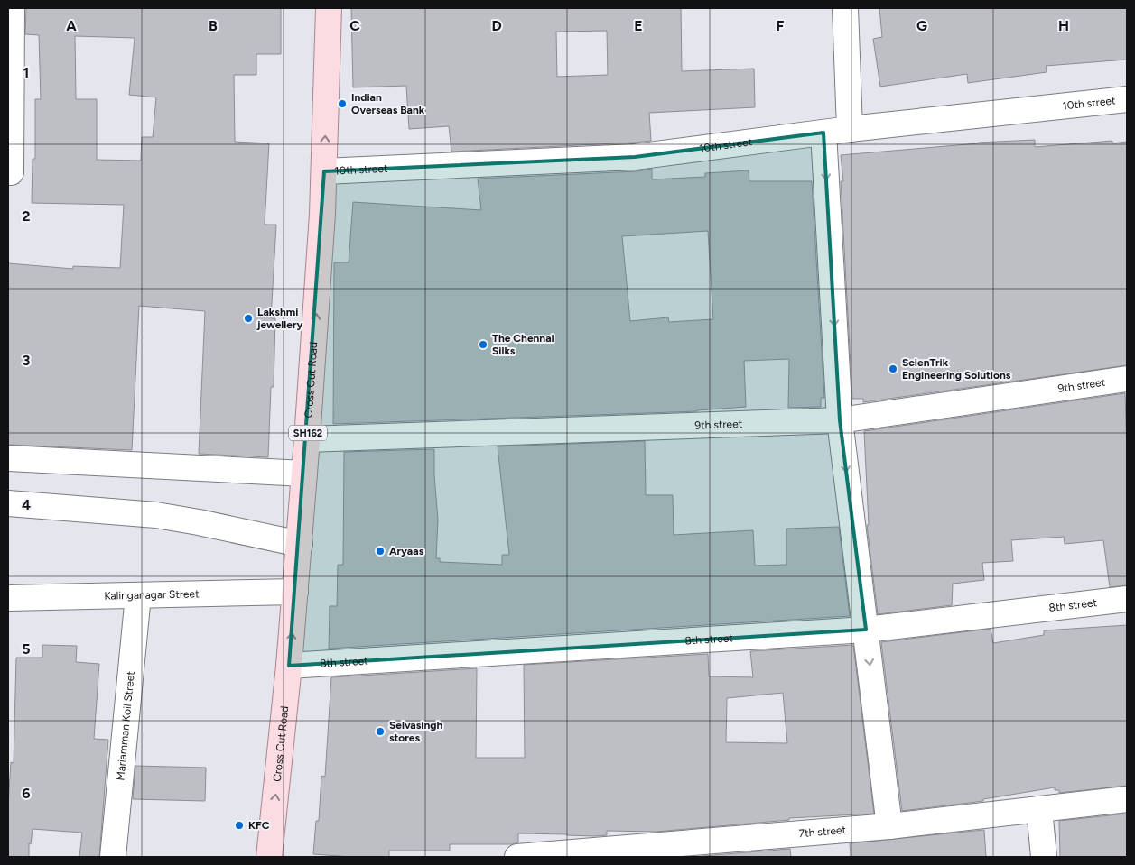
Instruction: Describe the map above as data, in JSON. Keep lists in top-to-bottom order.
{
  "streets": {
    "main road": ["Cross Cut Road", "SH162"],
    "street": [
      "10th street",
      "9th street",
      "Kalinganagar Street",
      "8th street",
      "Mariamman Koil Street",
      "7th street"
    ]
  },
  "crossings": [
    ["10th street", "Cross Cut Road"],
    ["Cross Cut Road", "9th street"],
    ["Cross Cut Road", "Kalinganagar Street"],
    ["Cross Cut Road", "8th street"],
    ["Kalinganagar Street", "Mariamman Koil Street"]
  ],
  "one_way": ["Cross Cut Road"],
  "places": [
    "Indian Overseas Bank",
    "Lakshmi jewellery",
    "The Chennai Silks",
    "ScienTrik Engineering Solutions",
    "Aryaas",
    "Selvasingh stores",
    "KFC"
  ],
  "grid": {
    "columns": [
      "A",
      "B",
      "C",
      "D",
      "E",
      "F",
      "G",
      "H"
    ],
    "rows": [
      "1",
      "2",
      "3",
      "4",
      "5",
      "6"
    ]
  }
}
